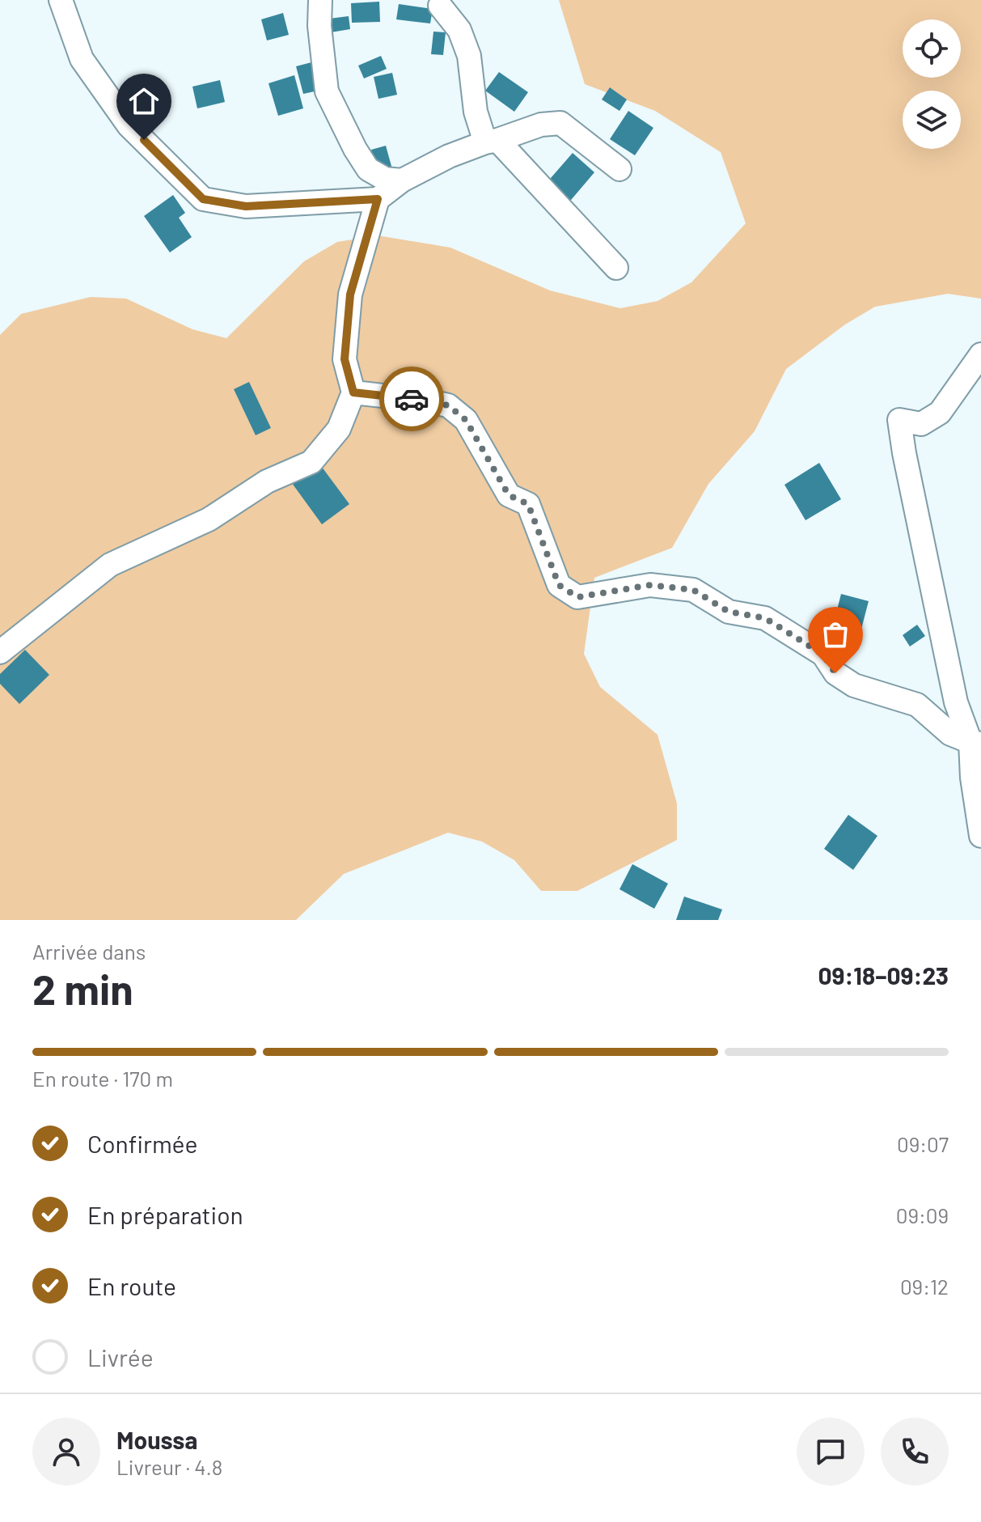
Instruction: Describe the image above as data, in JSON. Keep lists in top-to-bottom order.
{
  "page": {
    "heading": ["2 min", "Arrivée dans", "09:18–09:23"],
    "panel": ["Moussa", "Livreur · 4.8"],
    "bar": "En route · 170 m",
    "list": [
      ["Confirmée", "09:07"],
      ["En préparation", "09:09"],
      ["En route", "09:12"],
      "Livrée"
    ]
  }
}
